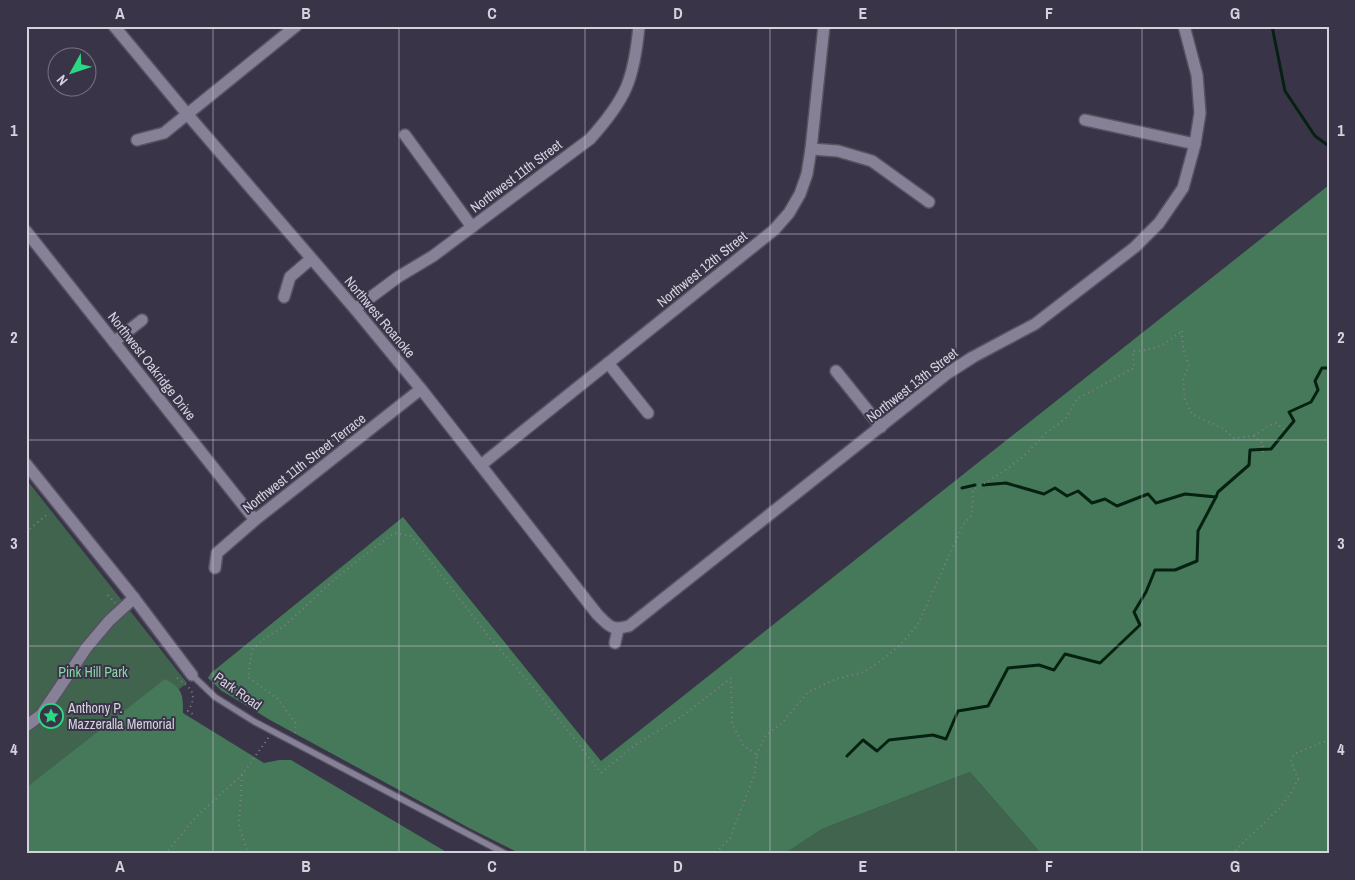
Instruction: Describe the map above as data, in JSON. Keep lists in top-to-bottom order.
{
  "streets": {
    "street": [
      "Northwest 11th Street",
      "Northwest 12th Street",
      "Northwest Roanoke",
      "Northwest Oakridge Drive",
      "Northwest 13th Street",
      "Northwest 11th Street Terrace",
      "Park Road"
    ]
  },
  "crossings": [
    ["Northwest 11th Street", "Northwest Roanoke"],
    ["Northwest 12th Street", "Northwest Roanoke"],
    ["Northwest Roanoke", "Northwest 13th Street"],
    ["Northwest Roanoke", "Northwest 11th Street Terrace"],
    ["Northwest Oakridge Drive", "Northwest 11th Street Terrace"]
  ],
  "parks": ["Pink Hill Park"],
  "places": {
    "place": ["Anthony P. Mazzeralla Memorial"]
  },
  "north": "bottom left",
  "grid": {
    "columns": [
      "A",
      "B",
      "C",
      "D",
      "E",
      "F",
      "G"
    ],
    "rows": [
      "1",
      "2",
      "3",
      "4"
    ]
  }
}
